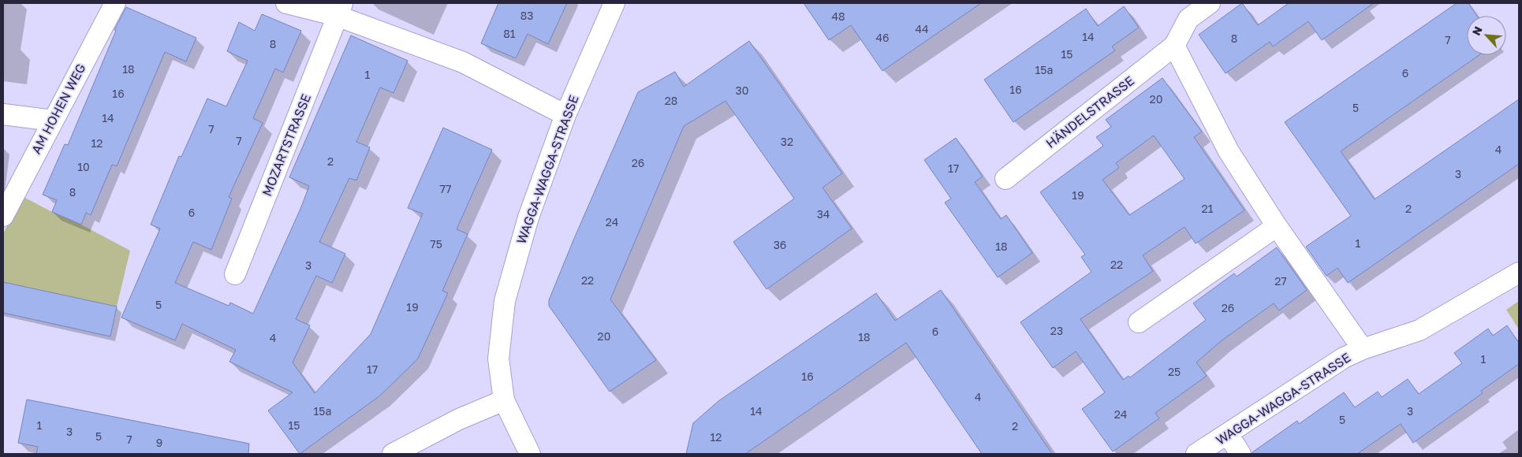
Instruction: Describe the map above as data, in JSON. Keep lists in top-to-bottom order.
{
  "streets": {
    "street": [
      "AM HOHEN WEG",
      "HÄNDELSTRASSE",
      "MOZARTSTRASSE",
      "WAGGA-WAGGA-STRASSE"
    ]
  },
  "house_numbers": [
    "83",
    "48",
    "44",
    "81",
    "14",
    "46",
    "8",
    "7",
    "8",
    "15",
    "18",
    "15a",
    "6",
    "1",
    "16",
    "30",
    "16",
    "20",
    "28",
    "5",
    "14",
    "7",
    "7",
    "32",
    "12",
    "4",
    "2",
    "26",
    "10",
    "17",
    "3",
    "77",
    "8",
    "19",
    "21",
    "2",
    "6",
    "34",
    "24",
    "1",
    "75",
    "36",
    "18",
    "22",
    "3",
    "22",
    "27",
    "5",
    "19",
    "26",
    "23",
    "6",
    "20",
    "18",
    "4",
    "1",
    "17",
    "25",
    "16",
    "4",
    "15a",
    "14",
    "3",
    "24",
    "5",
    "1",
    "15",
    "2",
    "3",
    "5",
    "12",
    "7",
    "9"
  ],
  "north": "top left"
}
